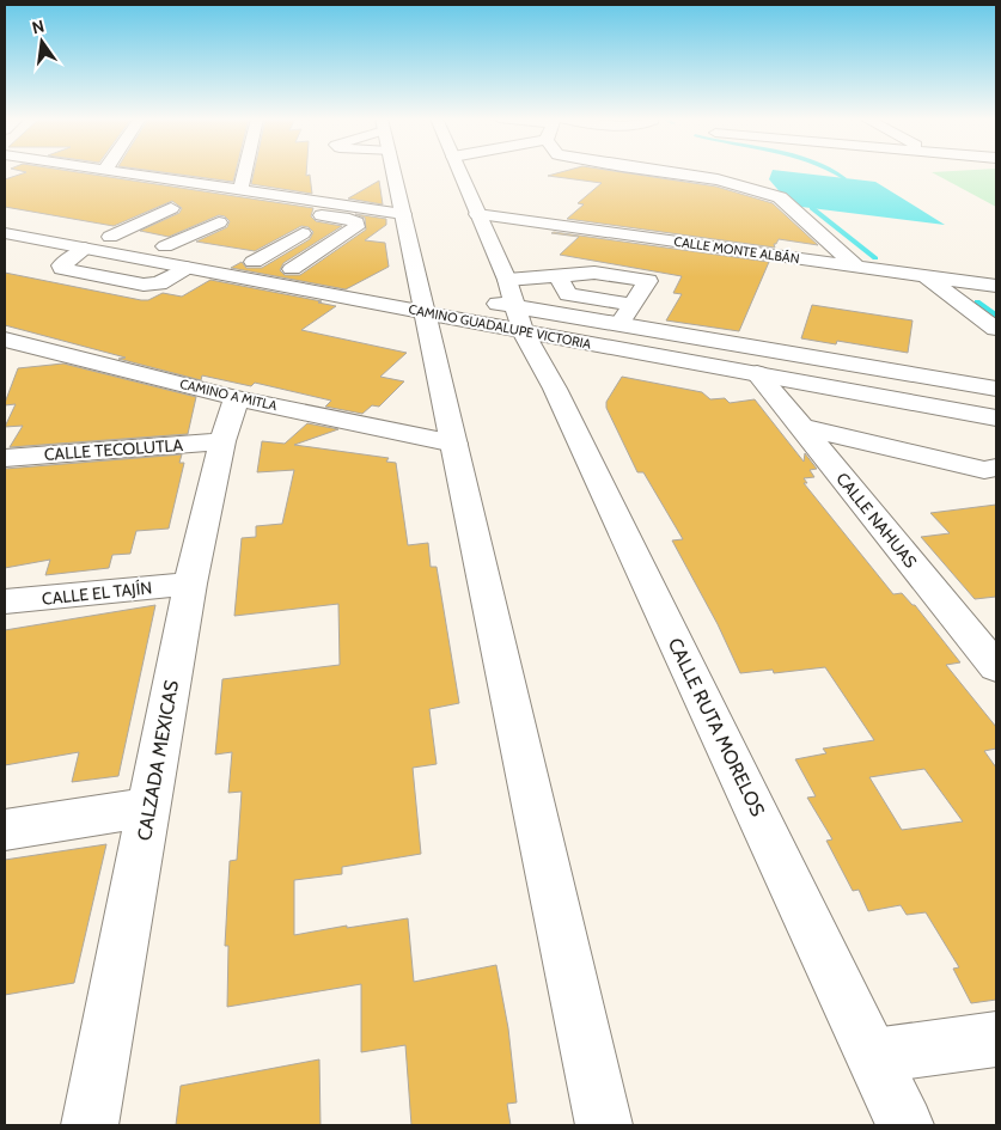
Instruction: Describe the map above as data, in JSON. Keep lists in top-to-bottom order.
{
  "streets": {
    "street": [
      "CALLE MONTE ALBÁN",
      "CAMINO GUADALUPE VICTORIA",
      "CAMINO A MITLA",
      "CALLE TECOLUTLA",
      "CALLE NAHUAS",
      "CALLE EL TAJÍN",
      "CALLE RUTA MORELOS",
      "CALZADA MEXICAS"
    ]
  },
  "crossings": [
    ["CALLE MONTE ALBÁN", "CALLE RUTA MORELOS"],
    ["CAMINO GUADALUPE VICTORIA", "CALLE NAHUAS"],
    ["CAMINO GUADALUPE VICTORIA", "CALLE RUTA MORELOS"],
    ["CAMINO A MITLA", "CALZADA MEXICAS"],
    ["CALLE TECOLUTLA", "CALZADA MEXICAS"],
    ["CALLE EL TAJÍN", "CALZADA MEXICAS"]
  ],
  "north": "top"
}
